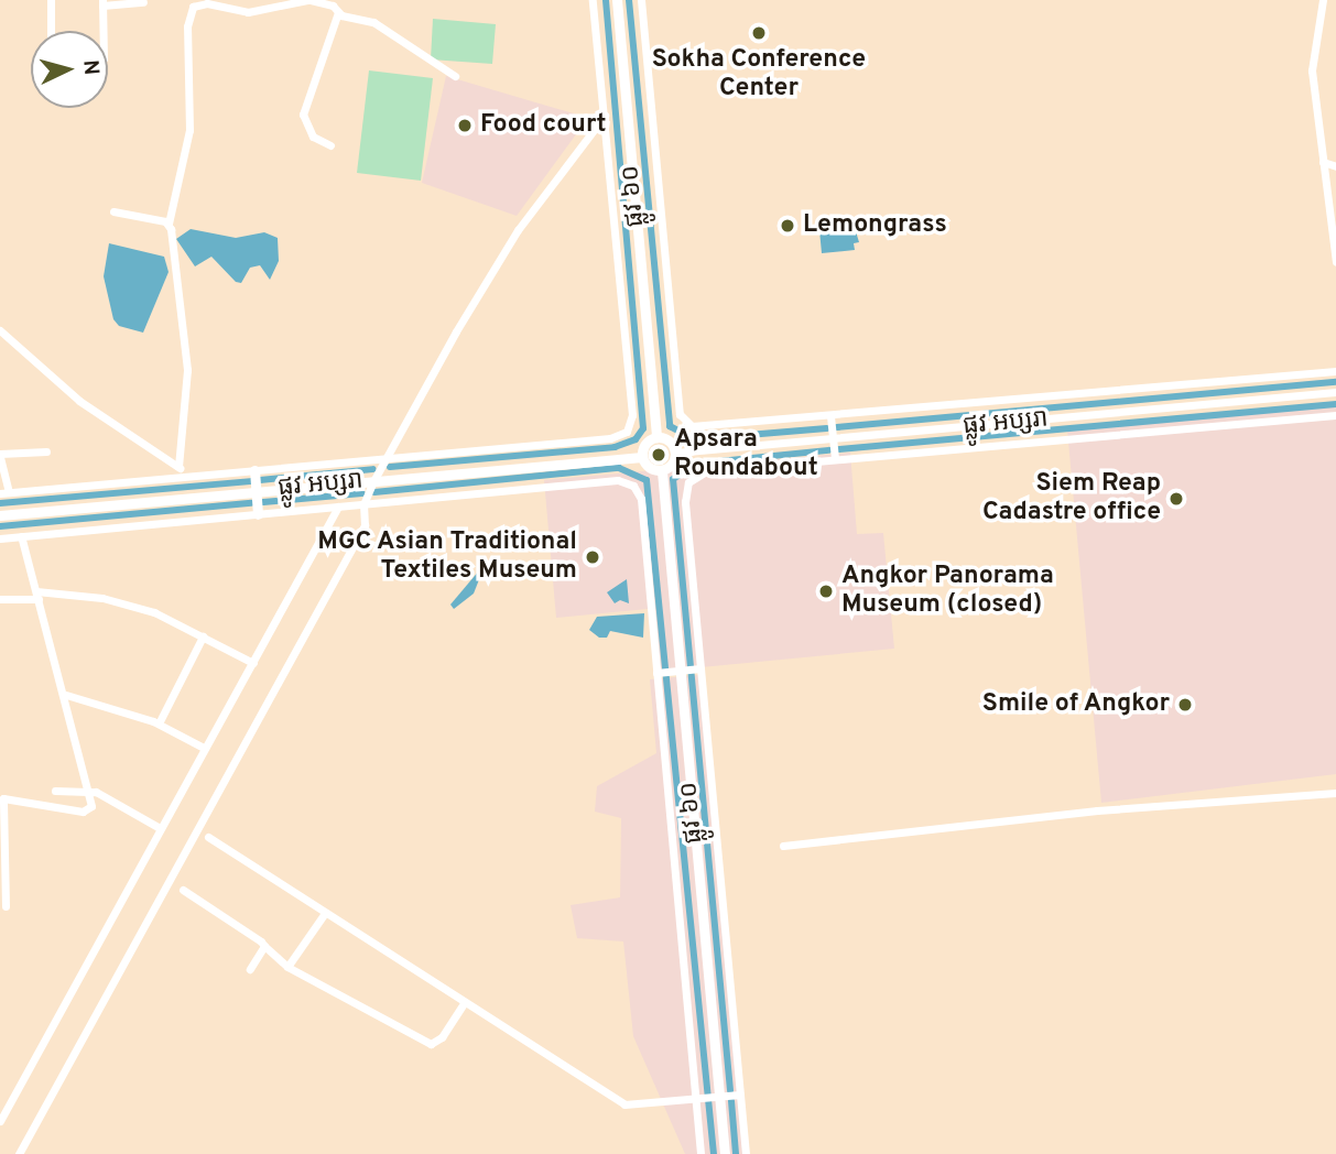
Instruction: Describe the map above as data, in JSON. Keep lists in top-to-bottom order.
{
  "streets": {
    "main road": ["ផ្លូវ ៦០", "ផ្លូវ អប្សរា"]
  },
  "crossings": [
    ["ផ្លូវ ៦០", "ផ្លូវ អប្សរា"]
  ],
  "places": [
    "Sokha Conference Center",
    "Food court",
    "Lemongrass",
    "Apsara Roundabout",
    "Siem Reap Cadastre office",
    "MGC Asian Traditional Textiles Museum",
    "Angkor Panorama Museum (closed)",
    "Smile of Angkor"
  ],
  "north": "right"
}
